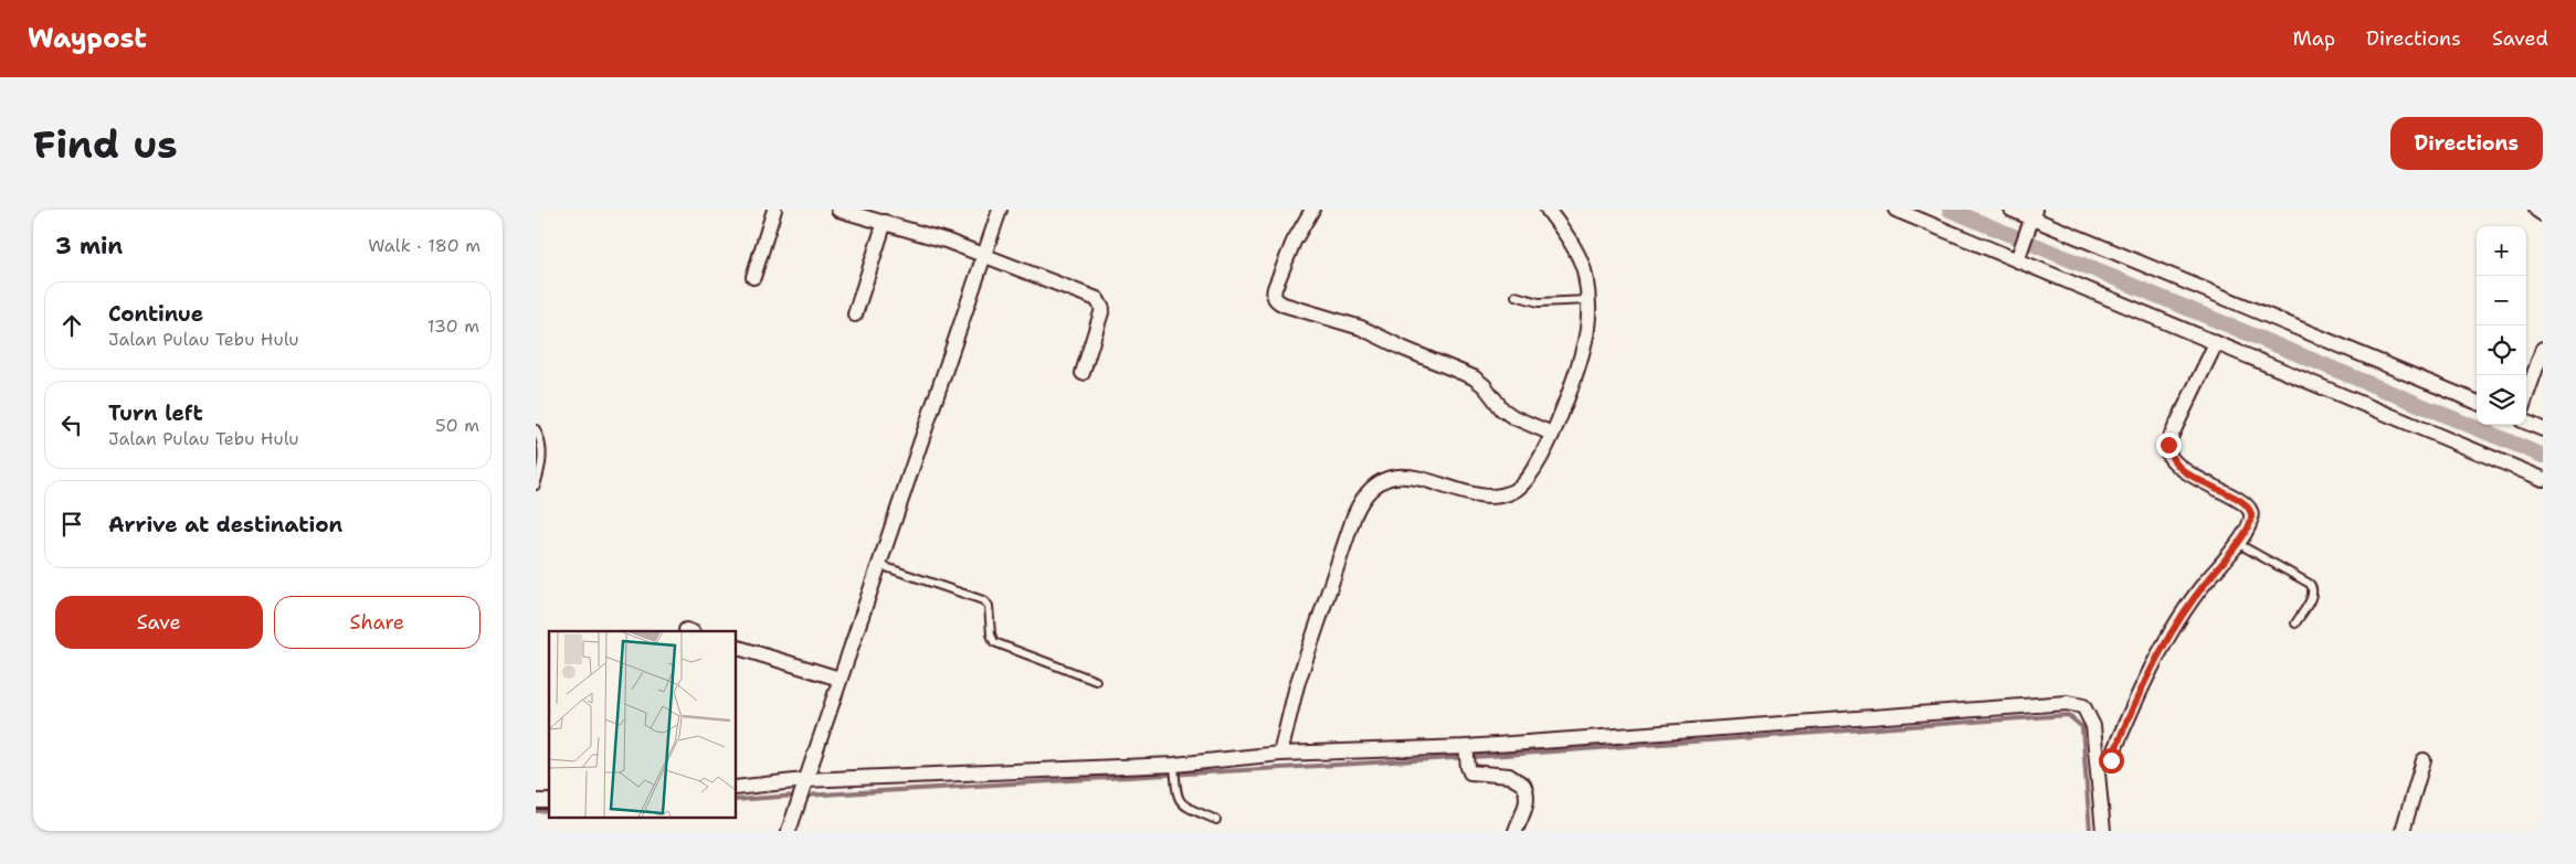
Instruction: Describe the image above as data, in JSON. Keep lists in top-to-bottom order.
{
  "page": {
    "header": "Waypost",
    "nav": ["Map", "Directions", "Saved"],
    "buttons": [
      "Directions",
      ["Save", "Share"]
    ],
    "title": "Find us",
    "heading": ["3 min", "Walk · 180 m"],
    "map_buttons": ["+", "−"],
    "list": [
      ["Continue", "Jalan Pulau Tebu Hulu", "130 m"],
      ["Turn left", "Jalan Pulau Tebu Hulu", "50 m"],
      "Arrive at destination"
    ]
  }
}
